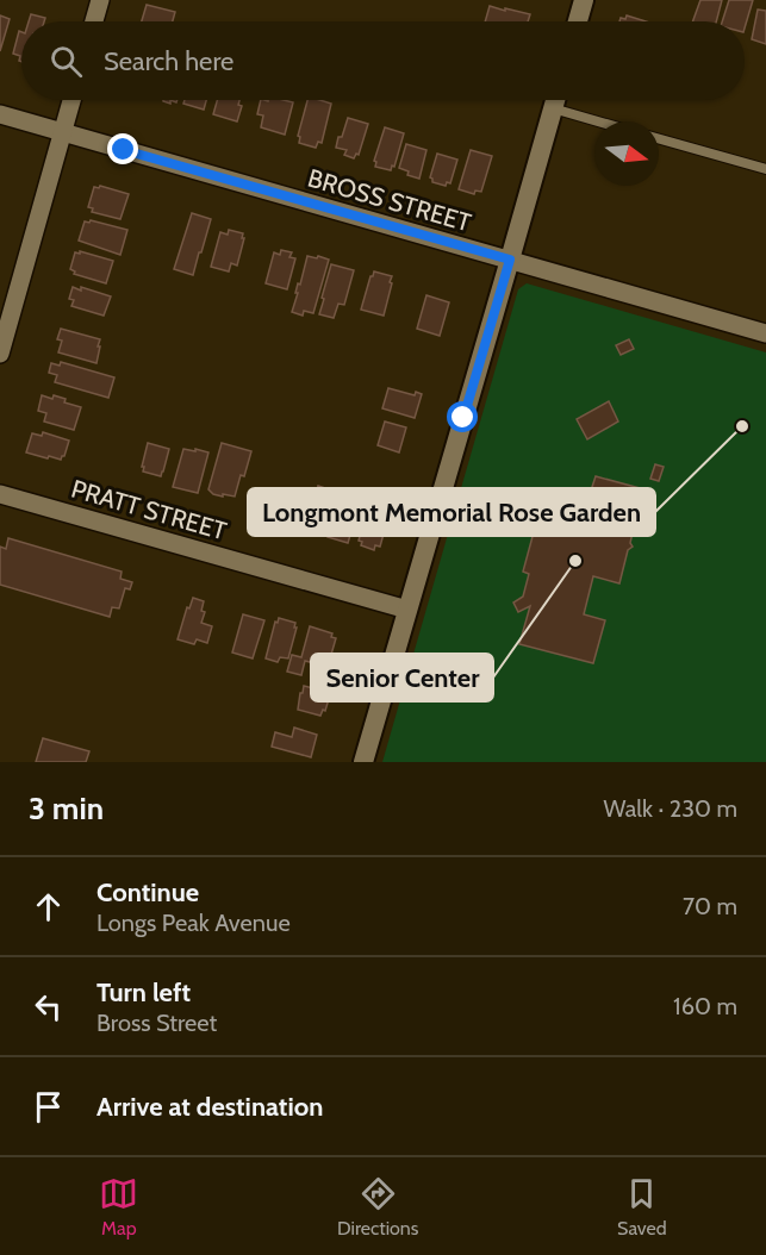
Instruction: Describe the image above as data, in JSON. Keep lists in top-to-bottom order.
{
  "streets": {
    "street": ["BROSS STREET", "PRATT STREET"]
  },
  "places": ["Longmont Memorial Rose Garden", "Senior Center"],
  "north": "right",
  "page": {
    "search": "Search here",
    "heading": ["3 min", "Walk · 230 m"],
    "list": [
      ["Continue", "Longs Peak Avenue", "70 m"],
      ["Turn left", "Bross Street", "160 m"],
      "Arrive at destination"
    ],
    "nav": ["Map", "Directions", "Saved"]
  }
}
